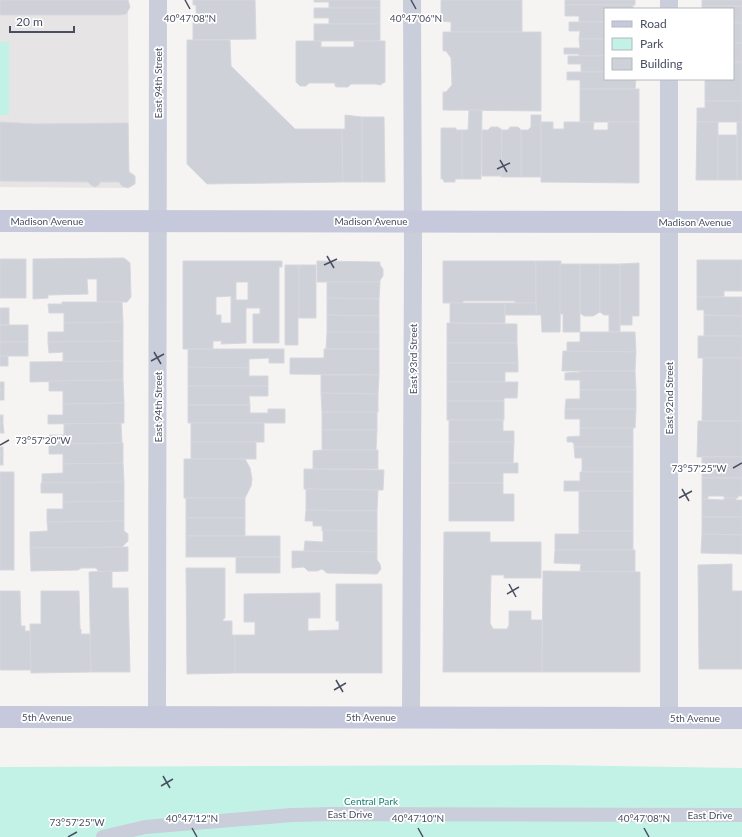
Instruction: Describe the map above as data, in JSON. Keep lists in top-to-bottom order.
{
  "streets": {
    "main road": ["Madison Avenue", "5th Avenue"],
    "street": [
      "East 94th Street",
      "East 93rd Street",
      "East 92nd Street",
      "East Drive"
    ]
  },
  "crossings": [
    ["East 94th Street", "Madison Avenue"],
    ["East 94th Street", "5th Avenue"],
    ["Madison Avenue", "East 93rd Street"],
    ["Madison Avenue", "East 92nd Street"],
    ["East 93rd Street", "5th Avenue"],
    ["East 92nd Street", "5th Avenue"]
  ],
  "parks": ["Central Park"],
  "legend": ["Road", "Park", "Building"],
  "scale_bar": "20 m",
  "coordinates": [
    "40°47'08\"N",
    "40°47'06\"N",
    "73°57'20\"W",
    "73°57'25\"W",
    "40°47'12\"N",
    "40°47'10\"N"
  ]
}
